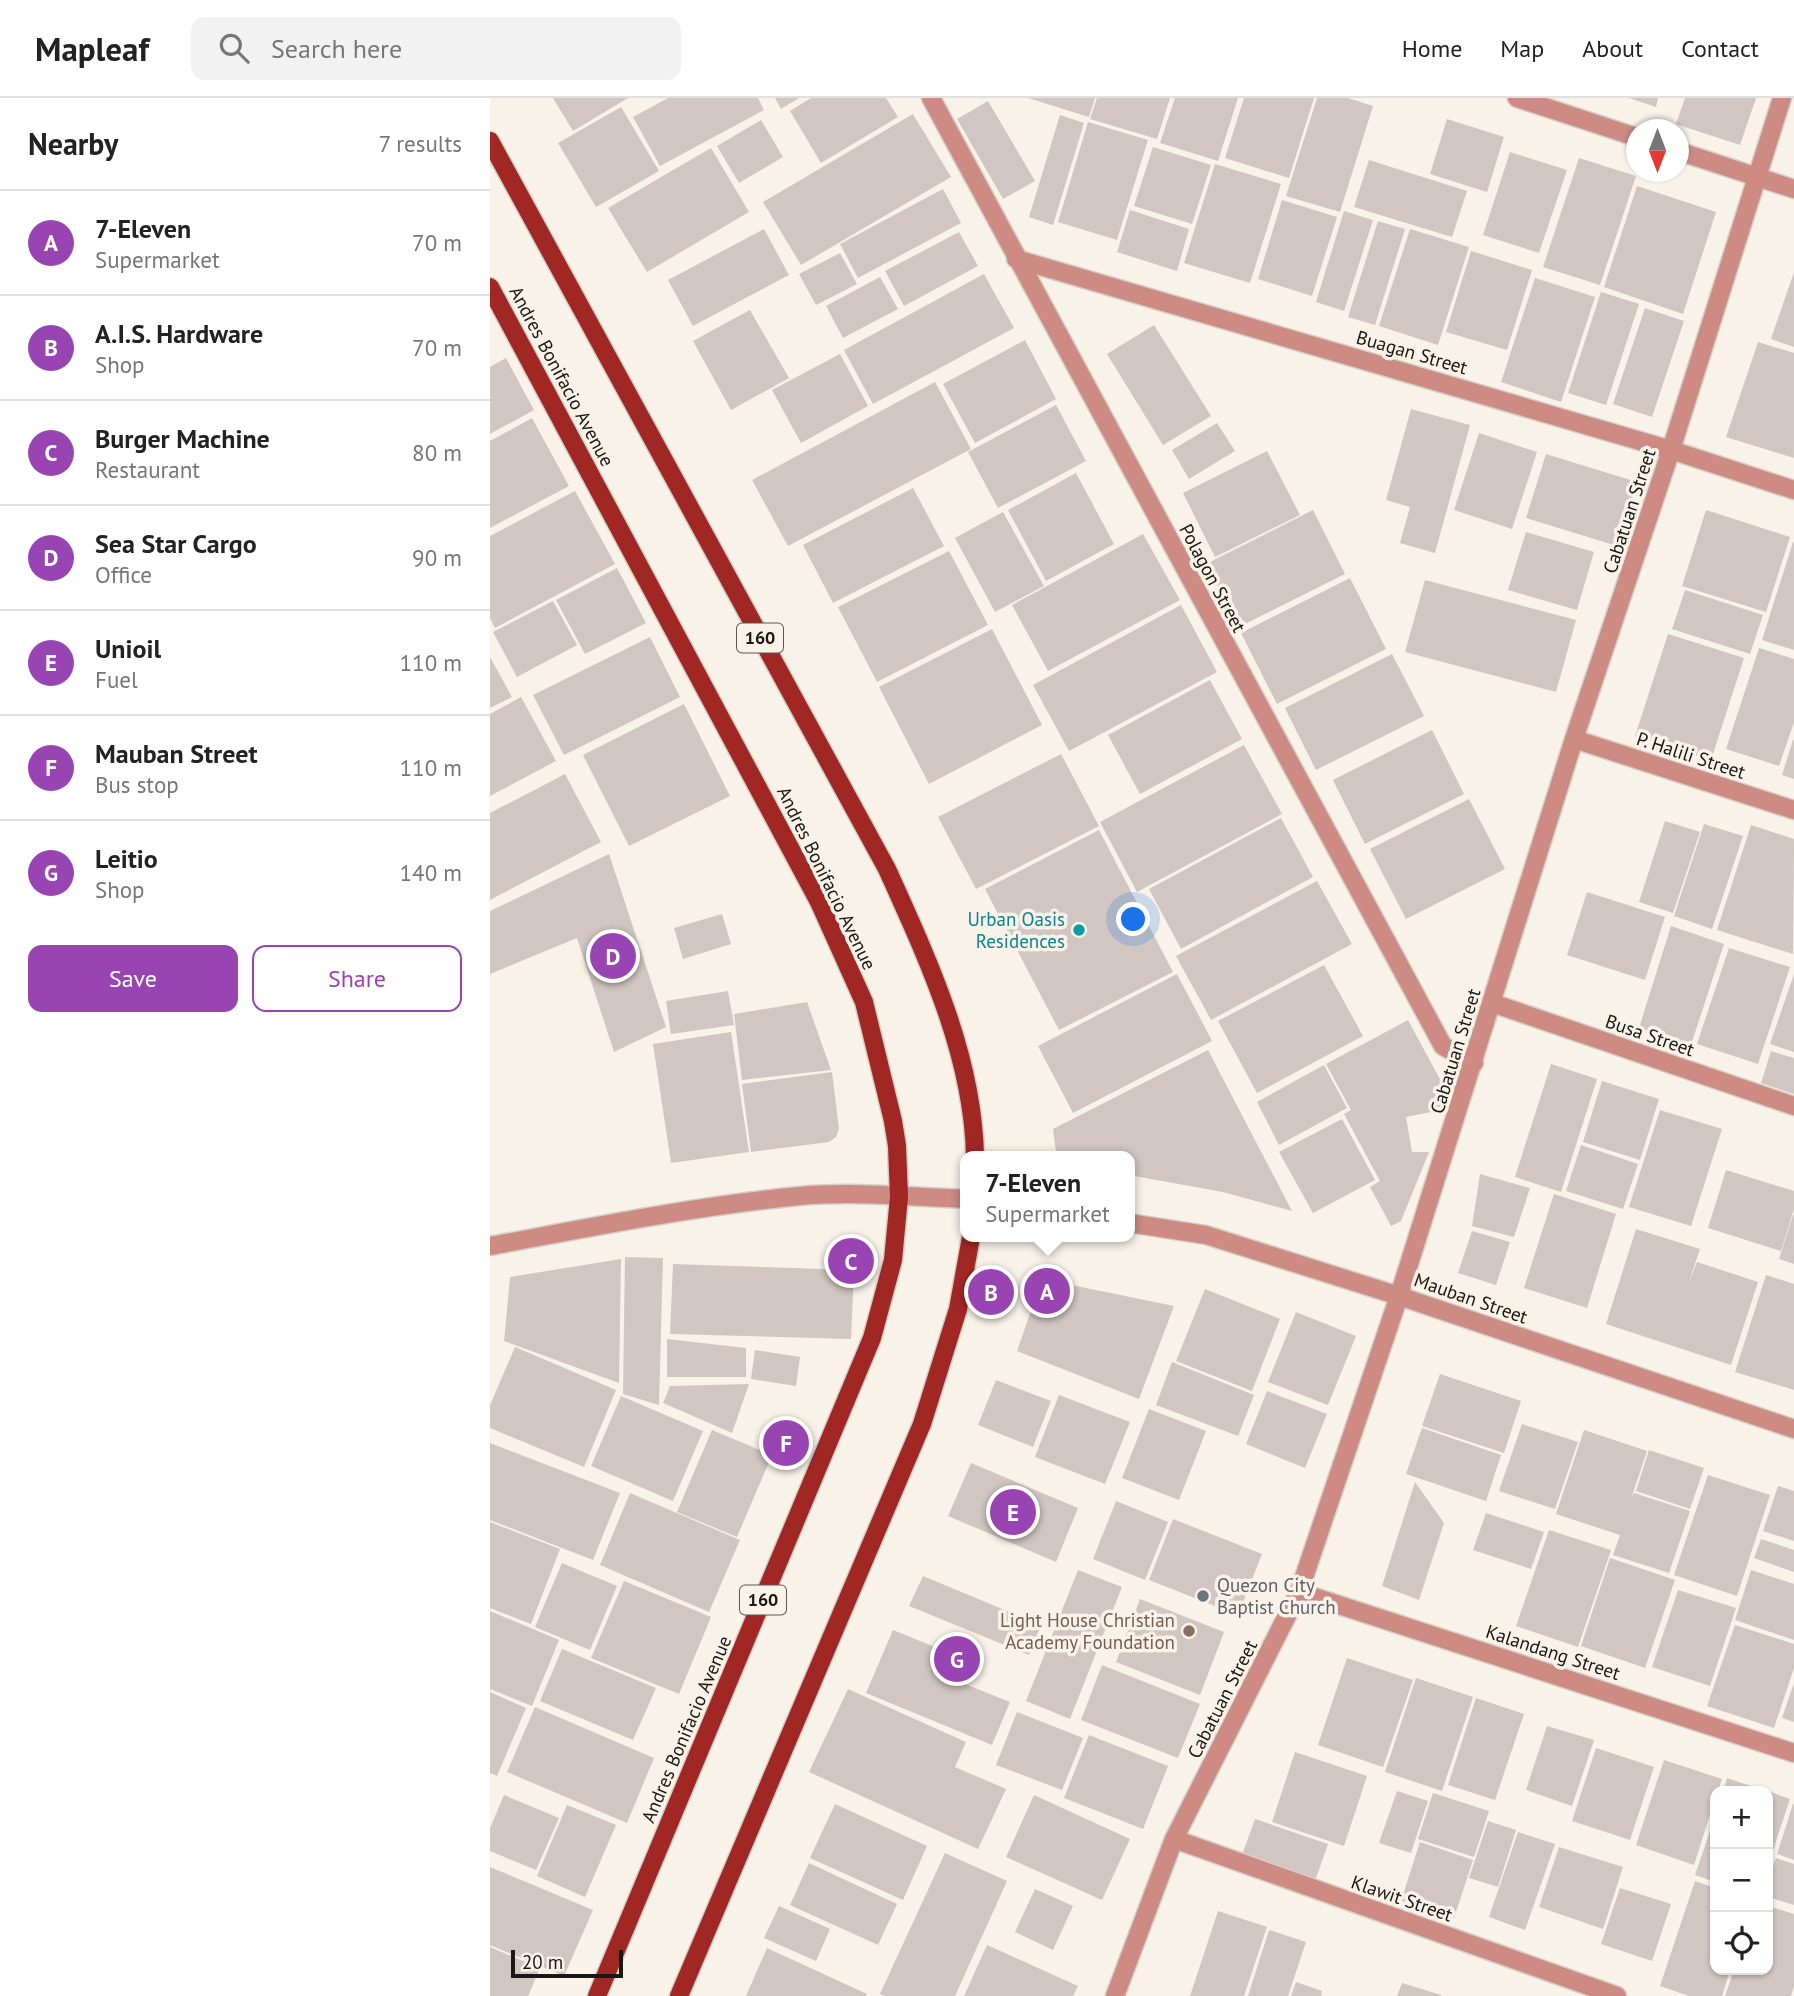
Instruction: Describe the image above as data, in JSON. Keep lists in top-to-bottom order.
{
  "streets": {
    "main road": ["Andres Bonifacio Avenue", "160"],
    "street": [
      "Buagan Street",
      "Cabatuan Street",
      "Polagon Street",
      "P. Halili Street",
      "Busa Street",
      "Mauban Street",
      "Kalandang Street",
      "Klawit Street"
    ]
  },
  "crossings": [
    ["Buagan Street", "Cabatuan Street"],
    ["Buagan Street", "Polagon Street"],
    ["Cabatuan Street", "Polagon Street"],
    ["Cabatuan Street", "P. Halili Street"],
    ["Cabatuan Street", "Busa Street"],
    ["Cabatuan Street", "Mauban Street"],
    ["Cabatuan Street", "Kalandang Street"],
    ["Cabatuan Street", "Klawit Street"]
  ],
  "places": ["Urban Oasis Residences", "Quezon City Baptist Church", "Light House Christian Academy Foundation"],
  "scale_bar": "20 m",
  "north": "bottom",
  "page": {
    "header": "Mapleaf",
    "search": "Search here",
    "nav": [
      "Home",
      "Map",
      "About",
      "Contact"
    ],
    "heading": ["Nearby", "7 results"],
    "list": [
      {
        "mark": "A",
        "name": "7-Eleven",
        "note": "Supermarket",
        "value": "70 m"
      },
      {
        "mark": "B",
        "name": "A.I.S. Hardware",
        "note": "Shop",
        "value": "70 m"
      },
      {
        "mark": "C",
        "name": "Burger Machine",
        "note": "Restaurant",
        "value": "80 m"
      },
      {
        "mark": "D",
        "name": "Sea Star Cargo",
        "note": "Office",
        "value": "90 m"
      },
      {
        "mark": "E",
        "name": "Unioil",
        "note": "Fuel",
        "value": "110 m"
      },
      {
        "mark": "F",
        "name": "Mauban Street",
        "note": "Bus stop",
        "value": "110 m"
      },
      {
        "mark": "G",
        "name": "Leitio",
        "note": "Shop",
        "value": "140 m"
      }
    ],
    "buttons": ["Save", "Share"],
    "pins": [
      "D",
      "C",
      "A",
      "B",
      "F",
      "E",
      "G"
    ],
    "popup": ["7-Eleven", "Supermarket"],
    "map_buttons": ["+", "−"],
    "scale": "20 m"
  }
}
